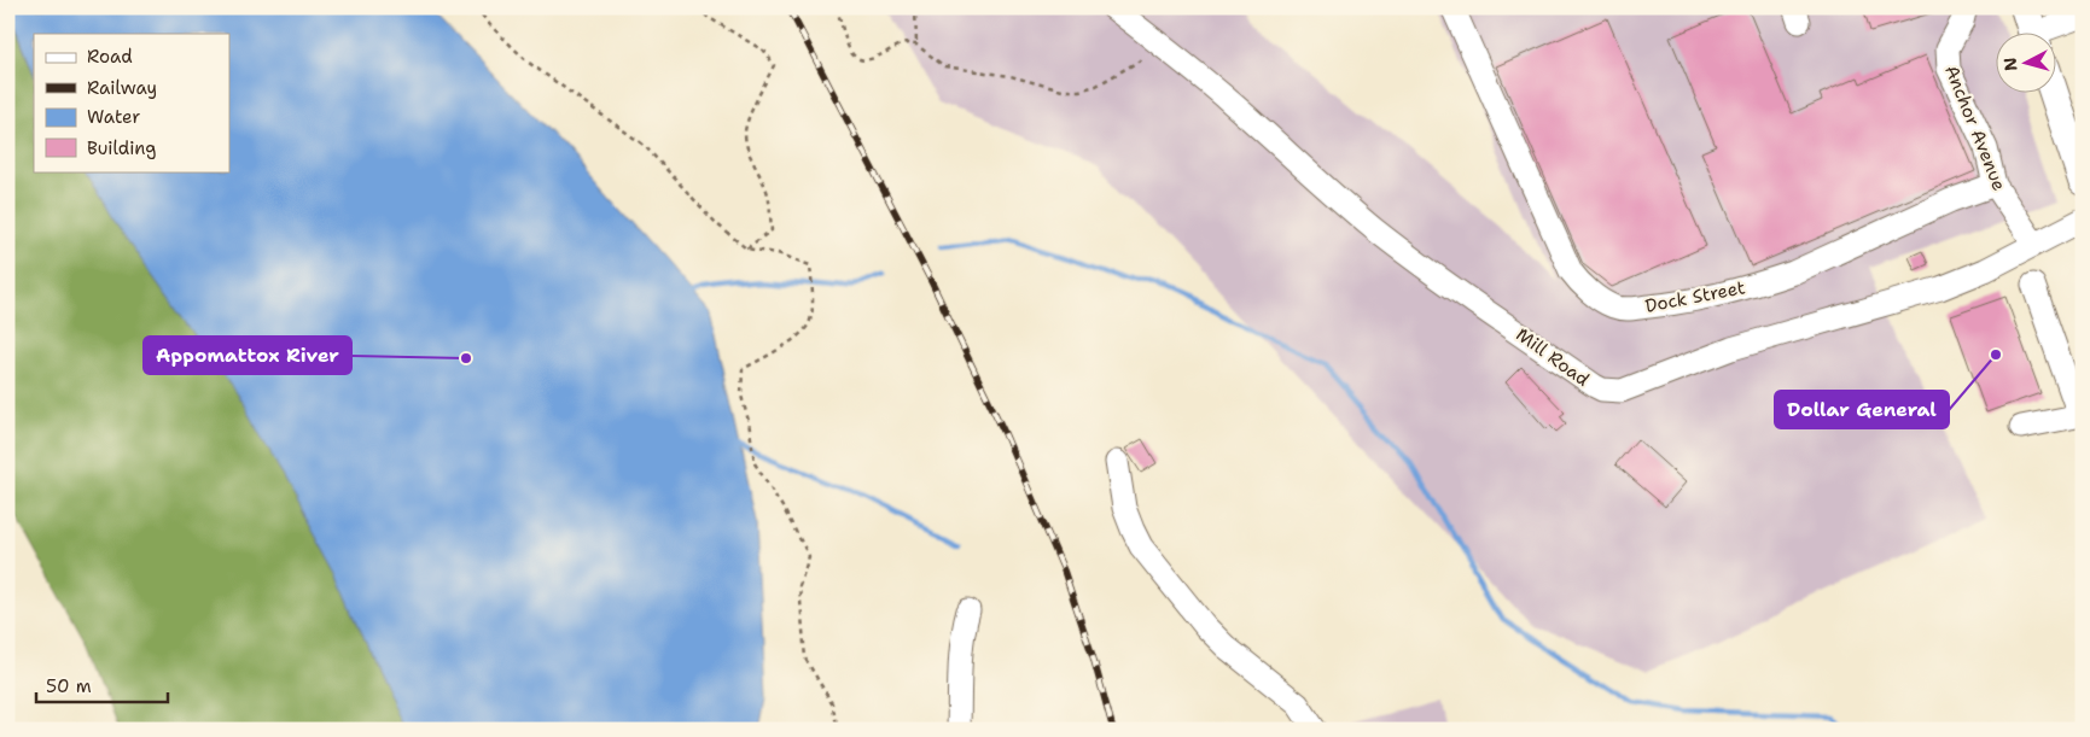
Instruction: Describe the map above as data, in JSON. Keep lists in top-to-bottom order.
{
  "streets": {
    "street": ["Anchor Avenue", "Dock Street", "Mill Road"]
  },
  "crossings": [
    ["Anchor Avenue", "Dock Street"],
    ["Anchor Avenue", "Mill Road"]
  ],
  "places": ["Dollar General", "Appomattox River"],
  "legend": [
    "Road",
    "Railway",
    "Water",
    "Building"
  ],
  "scale_bar": "50 m",
  "north": "left"
}
